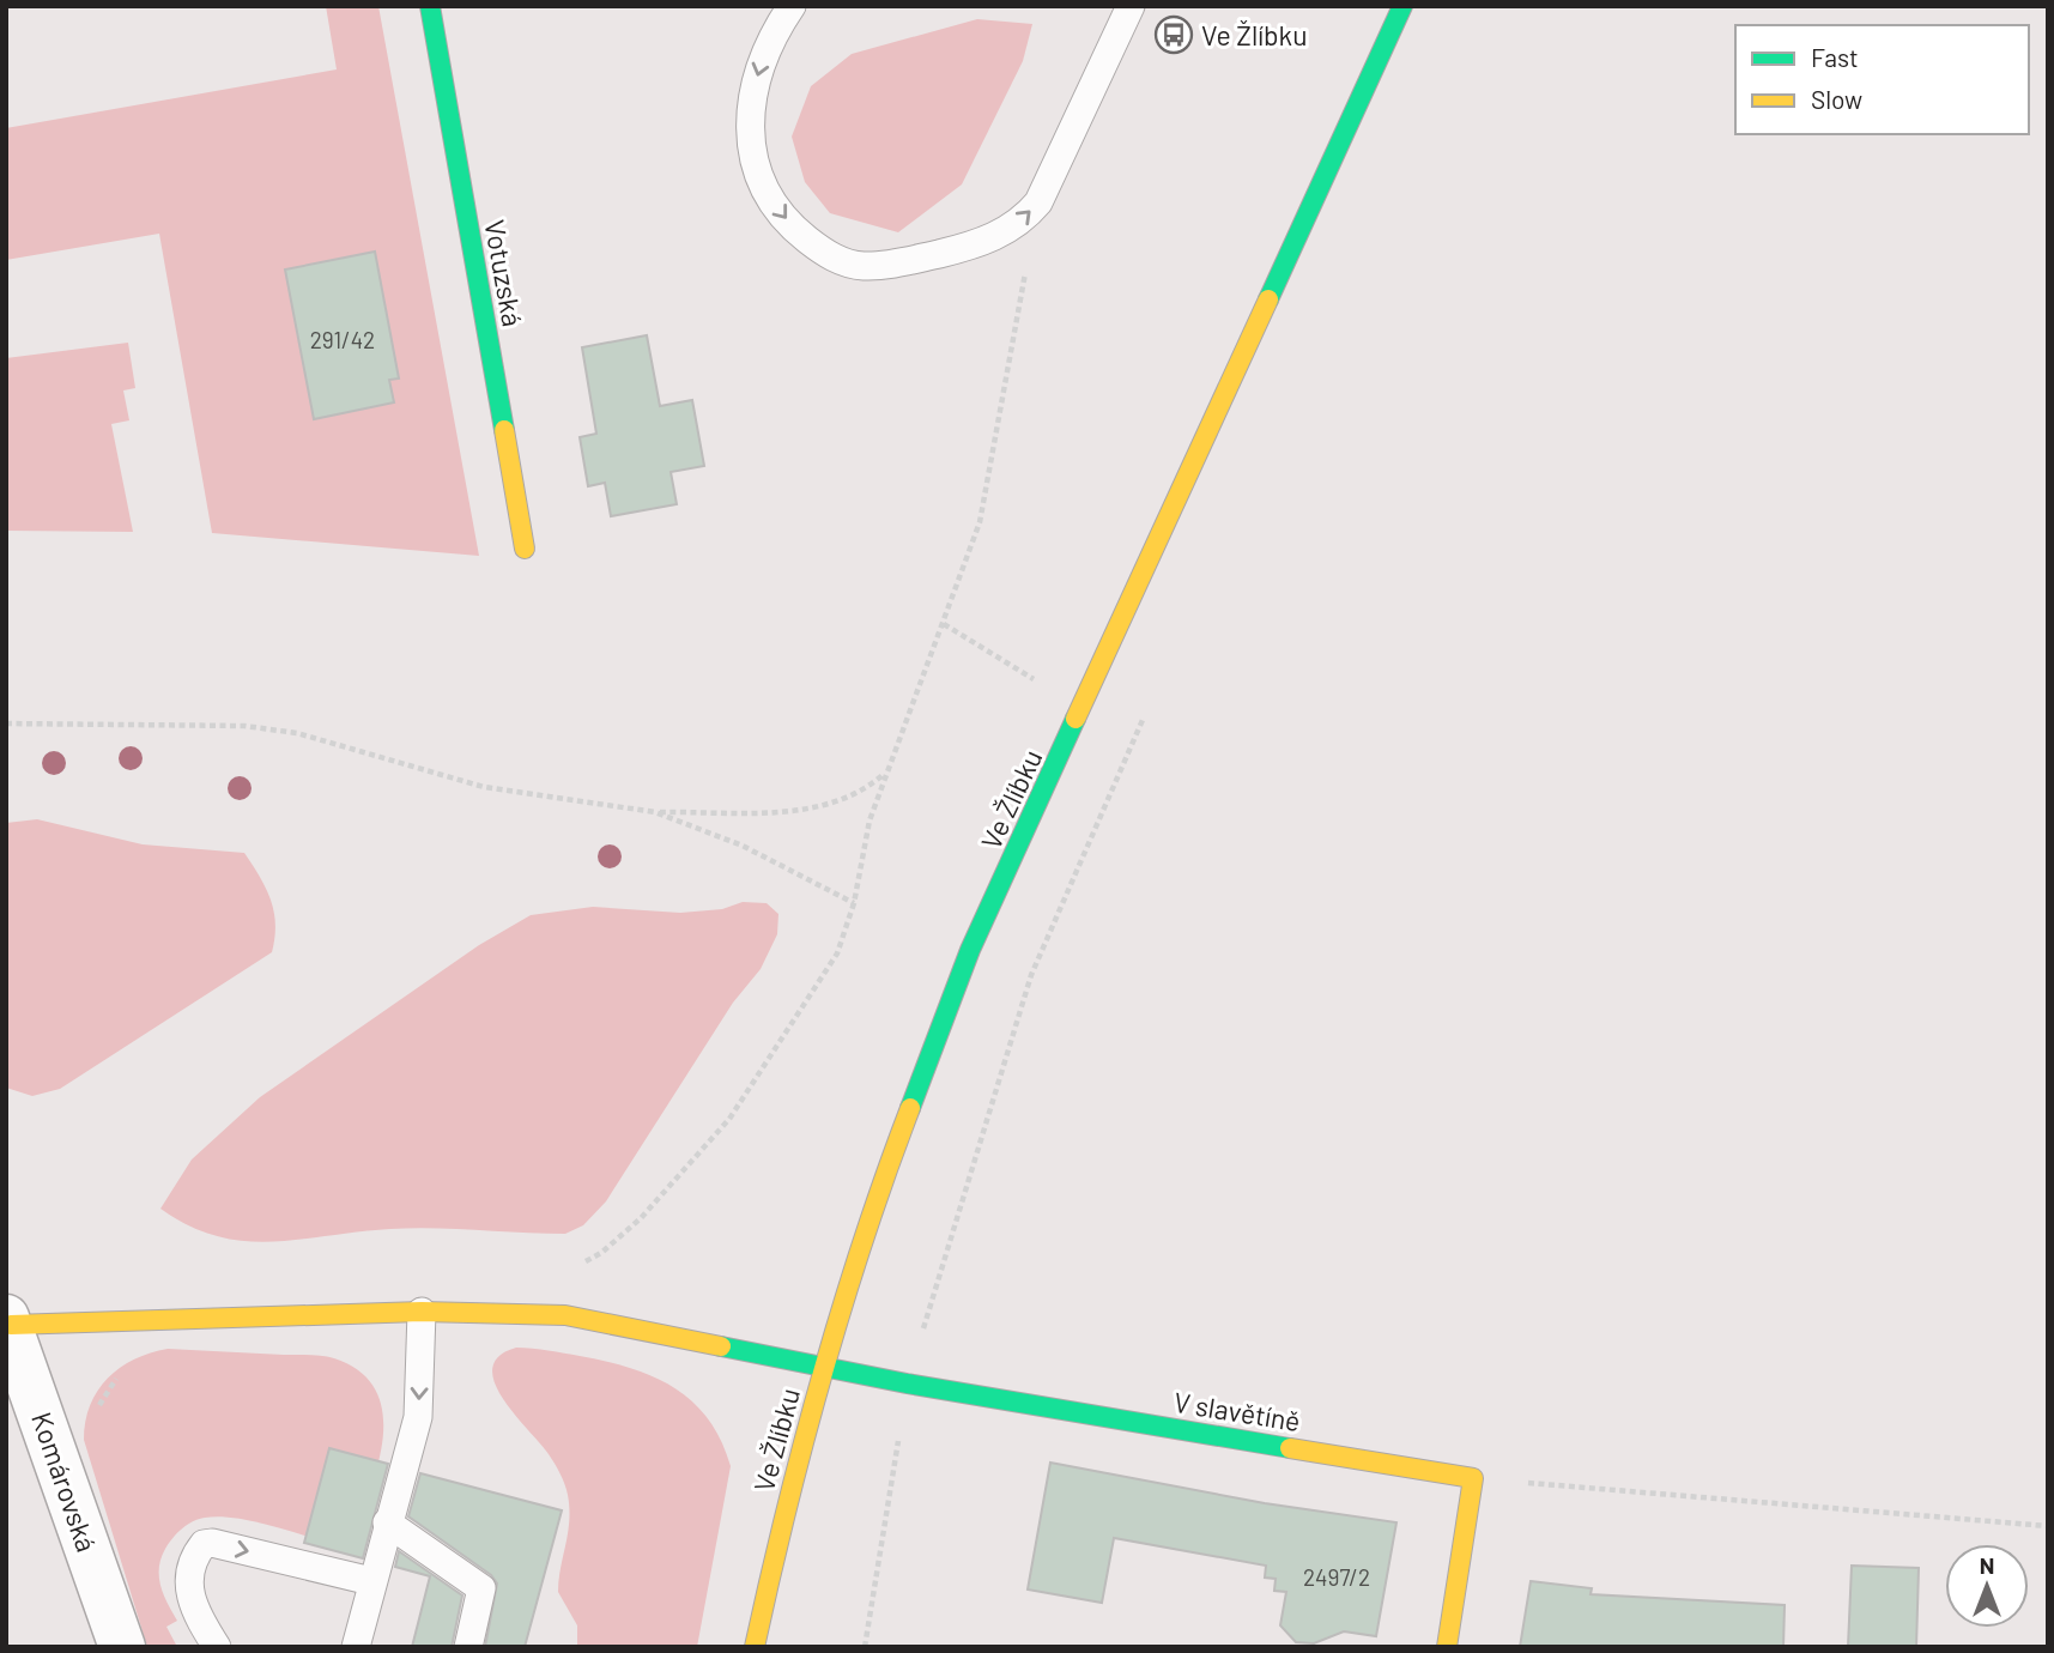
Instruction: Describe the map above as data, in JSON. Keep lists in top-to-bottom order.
{
  "streets": {
    "street": [
      "Votuzská",
      "Ve Žlíbku",
      "V slavětíně",
      "Komárovská"
    ]
  },
  "crossings": [
    ["Ve Žlíbku", "V slavětíně"],
    ["V slavětíně", "Komárovská"]
  ],
  "places": {
    "bus stop": ["Ve Žlíbku"]
  },
  "house_numbers": ["291/42", "2497/2"],
  "legend": ["Fast", "Slow"],
  "north": "top"
}
